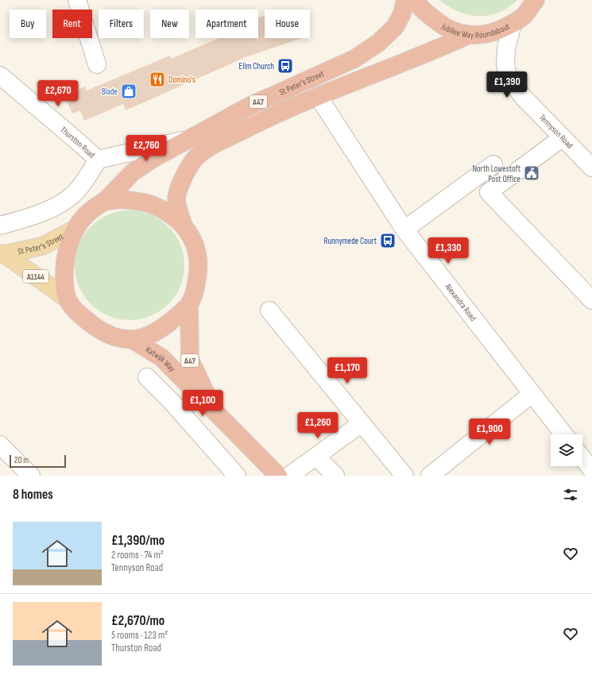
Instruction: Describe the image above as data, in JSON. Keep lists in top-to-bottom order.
{
  "streets": {
    "highway": [
      "Jubilee Way Roundabout",
      "St Peter's Street",
      "A47",
      "Katwijk Way"
    ],
    "main road": ["A1144"],
    "street": ["Tennyson Road", "Thurston Road", "Alexandra Road"]
  },
  "crossings": [
    ["Jubilee Way Roundabout", "A47"],
    ["Jubilee Way Roundabout", "Tennyson Road"],
    ["St Peter's Street", "Thurston Road"],
    ["A47", "Alexandra Road"]
  ],
  "places": {
    "bus stop": ["Elim Church", "Runnymede Court"],
    "restaurant": ["Domino's"],
    "shop": ["Blade"],
    "public building": ["North Lowestoft Post Office"]
  },
  "scale_bar": "20 m",
  "page": {
    "chip": [
      "Buy",
      "Rent",
      "Filters",
      "New",
      "Apartment",
      "House"
    ],
    "price": [
      "£1,390",
      "£2,670",
      "£2,760",
      "£1,330",
      "£1,170",
      "£1,100",
      "£1,260",
      "£1,900"
    ],
    "scale": "20 m",
    "heading": "8 homes",
    "list": [
      {
        "name": "£1,390/mo",
        "note": "2 rooms · 74 m² · Tennyson Road"
      },
      {
        "name": "£2,670/mo",
        "note": "5 rooms · 123 m² · Thurston Road"
      }
    ]
  }
}
